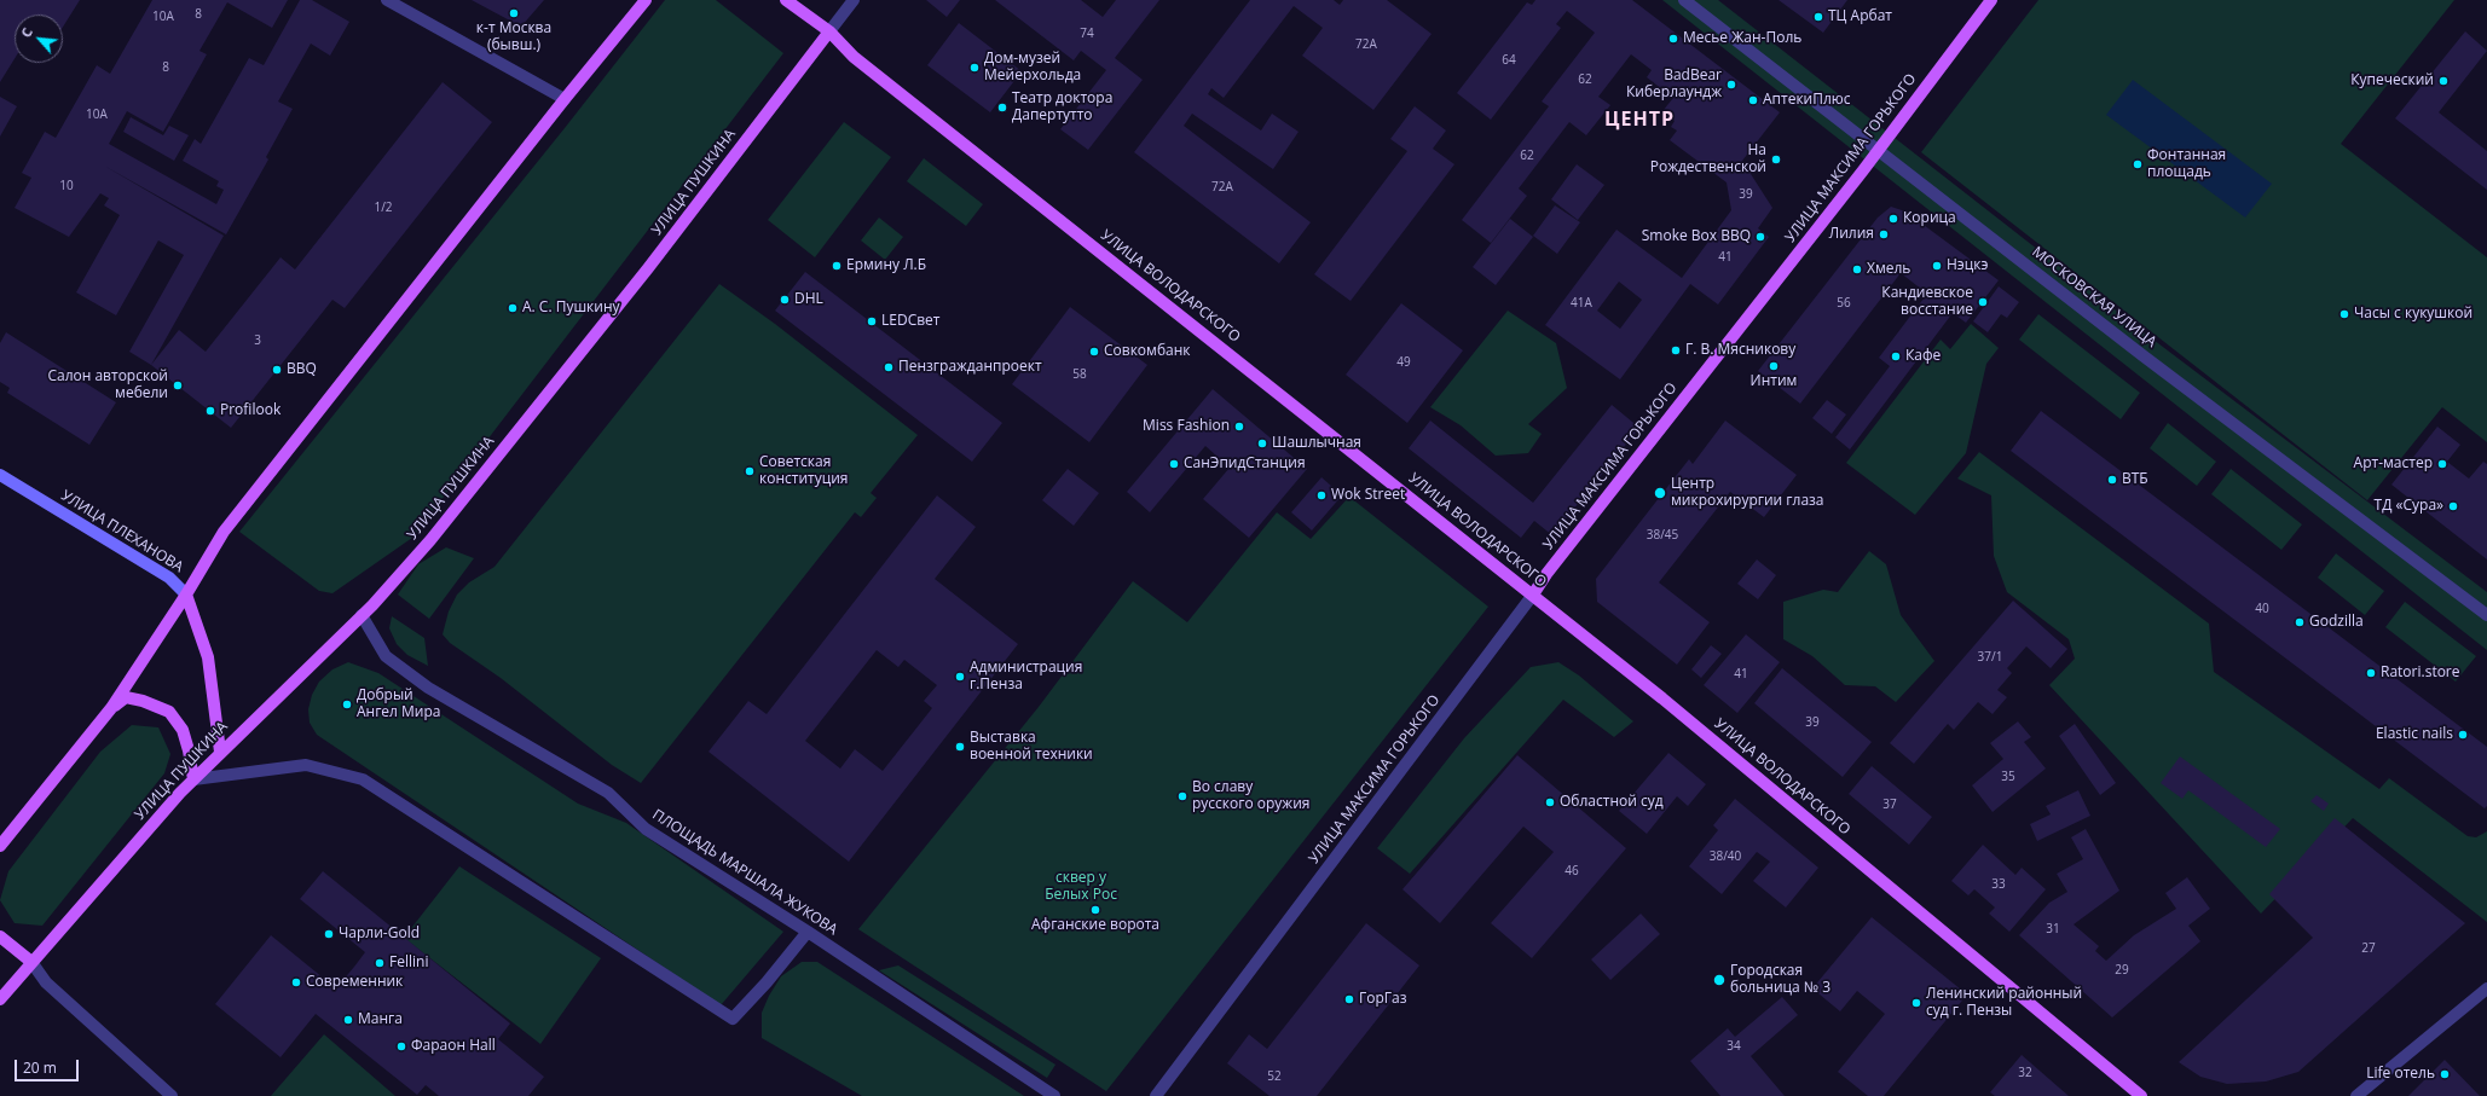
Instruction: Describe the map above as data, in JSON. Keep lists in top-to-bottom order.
{
  "streets": {
    "main road": [
      "УЛИЦА МАКСИМА ГОРЬКОГО",
      "УЛИЦА ПУШКИНА",
      "УЛИЦА ВОЛОДАРСКОГО",
      "УЛИЦА ПЛЕХАНОВА"
    ],
    "street": ["МОСКОВСКАЯ УЛИЦА", "ПЛОЩАДЬ МАРШАЛА ЖУКОВА"]
  },
  "crossings": [
    ["УЛИЦА МАКСИМА ГОРЬКОГО", "УЛИЦА ВОЛОДАРСКОГО"],
    ["УЛИЦА МАКСИМА ГОРЬКОГО", "МОСКОВСКАЯ УЛИЦА"],
    ["УЛИЦА ПУШКИНА", "УЛИЦА ВОЛОДАРСКОГО"],
    ["УЛИЦА ПУШКИНА", "УЛИЦА ПЛЕХАНОВА"],
    ["УЛИЦА ПУШКИНА", "ПЛОЩАДЬ МАРШАЛА ЖУКОВА"]
  ],
  "districts": ["ЦЕНТР"],
  "parks": ["сквер у Белых Рос"],
  "places": [
    "к-т Москва (бывш.)",
    "ТЦ Арбат",
    "Месье Жан-Поль",
    "Дом-музей Мейерхольда",
    "Купеческий",
    "BadBear Киберлаундж",
    "АптекиПлюс",
    "Театр доктора Дапертутто",
    "На Рождественской",
    "Фонтанная площадь",
    "Корица",
    "Лилия",
    "Smoke Box BBQ",
    "Ермину Л.Б",
    "Нэцкэ",
    "Хмель",
    "DHL",
    "Кандиевское восстание",
    "А. С. Пушкину",
    "Часы с кукушкой",
    "LEDСвет",
    "Г. В. Мясникову",
    "Совкомбанк",
    "Кафе",
    "Интим",
    "Пензгражданпроект",
    "BBQ",
    "Салон авторской мебели",
    "Profilook",
    "Miss Fashion",
    "Шашлычная",
    "СанЭпидСтанция",
    "Арт-мастер",
    "Советская конституция",
    "ВТБ",
    "Центр микрохирургии глаза",
    "Wok Street",
    "ТД «Сура»",
    "Godzilla",
    "Ratori.store",
    "Администрация г.Пенза",
    "Добрый Ангел Мира",
    "Elastic nails",
    "Выставка военной техники",
    "Во славу русского оружия",
    "Областной суд",
    "Афганские ворота",
    "Чарли-Gold",
    "Fellini",
    "Городская больница № 3",
    "Современник",
    "ГорГаз",
    "Ленинский районный суд г. Пензы",
    "Манга",
    "Фараон Hall",
    "Life отель"
  ],
  "house_numbers": [
    "8",
    "10А",
    "74",
    "72А",
    "64",
    "8",
    "62",
    "10А",
    "62",
    "10",
    "72А",
    "39",
    "1/2",
    "41",
    "41А",
    "56",
    "3",
    "49",
    "58",
    "38/45",
    "40",
    "37/1",
    "41",
    "39",
    "35",
    "37",
    "38/40",
    "46",
    "33",
    "31",
    "27",
    "29",
    "34",
    "32",
    "52"
  ],
  "scale_bar": "20 m",
  "north": "top left"
}
